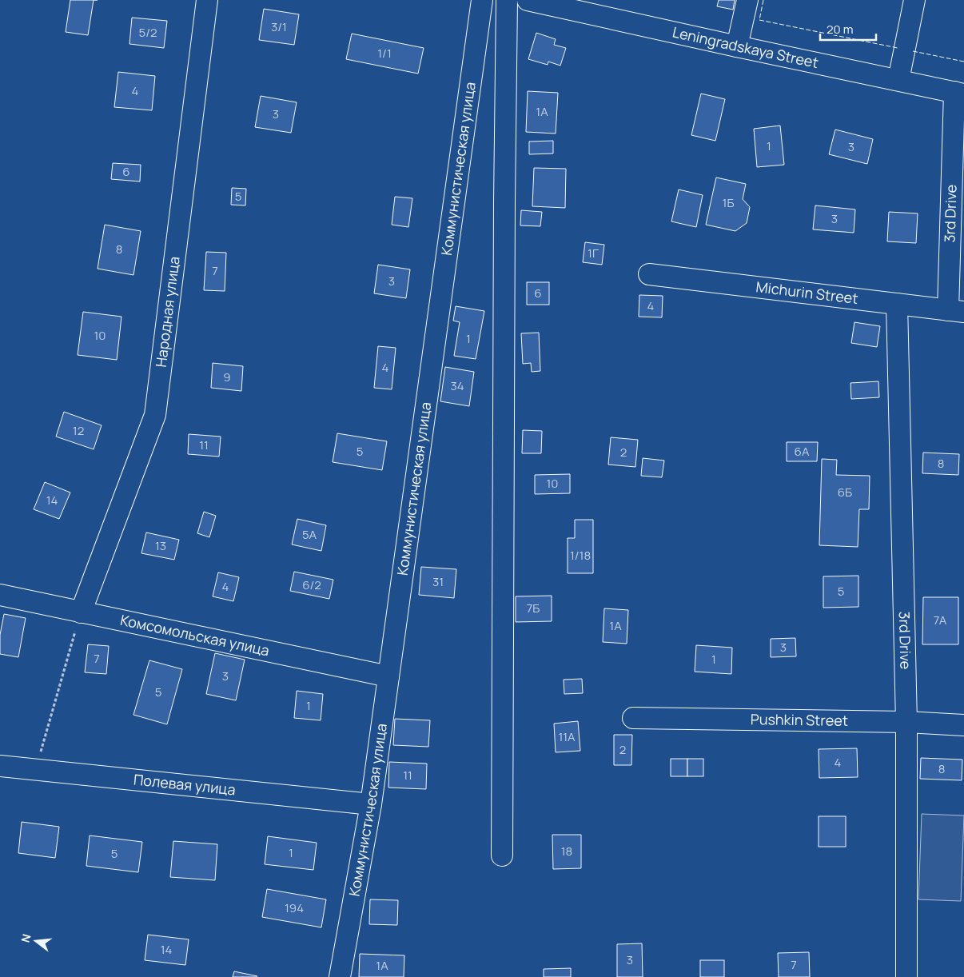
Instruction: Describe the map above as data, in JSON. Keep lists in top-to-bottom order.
{
  "streets": {
    "street": [
      "Leningradskaya Street",
      "Коммунистическая улица",
      "3rd Drive",
      "Michurin Street",
      "Народная улица",
      "Комсомольская улица",
      "Pushkin Street",
      "Полевая улица"
    ]
  },
  "crossings": [
    ["Leningradskaya Street", "3rd Drive"],
    ["Коммунистическая улица", "Комсомольская улица"],
    ["Коммунистическая улица", "Полевая улица"],
    ["3rd Drive", "Michurin Street"],
    ["3rd Drive", "Pushkin Street"],
    ["Народная улица", "Комсомольская улица"]
  ],
  "house_numbers": [
    "3/1",
    "5/2",
    "1/1",
    "4",
    "1А",
    "3",
    "1",
    "3",
    "6",
    "5",
    "1Б",
    "3",
    "8",
    "1Г",
    "7",
    "3",
    "6",
    "4",
    "10",
    "1",
    "4",
    "9",
    "34",
    "12",
    "11",
    "5",
    "6А",
    "2",
    "8",
    "10",
    "6Б",
    "14",
    "5А",
    "13",
    "1/18",
    "31",
    "6/2",
    "4",
    "5",
    "7Б",
    "7А",
    "1А",
    "3",
    "7",
    "1",
    "3",
    "5",
    "1",
    "11А",
    "2",
    "4",
    "8",
    "11",
    "18",
    "1",
    "5",
    "194",
    "14",
    "3",
    "7",
    "1А"
  ],
  "scale_bar": "20 m",
  "north": "left"
}
